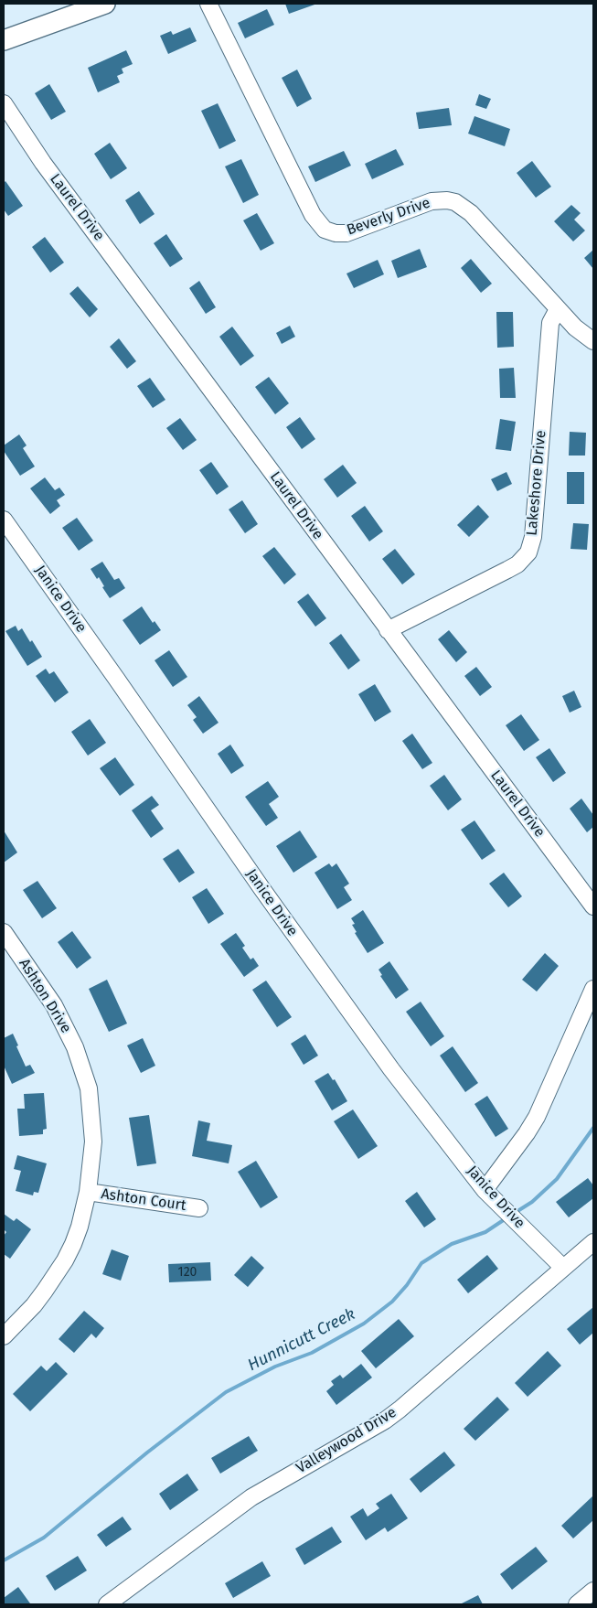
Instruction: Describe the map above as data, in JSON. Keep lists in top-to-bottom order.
{
  "streets": {
    "street": [
      "Laurel Drive",
      "Beverly Drive",
      "Lakeshore Drive",
      "Janice Drive",
      "Ashton Drive",
      "Ashton Court",
      "Valleywood Drive"
    ]
  },
  "crossings": [
    ["Laurel Drive", "Lakeshore Drive"],
    ["Beverly Drive", "Lakeshore Drive"],
    ["Janice Drive", "Valleywood Drive"],
    ["Ashton Drive", "Ashton Court"]
  ],
  "water": ["Hunnicutt Creek"],
  "house_numbers": ["120"]
}
